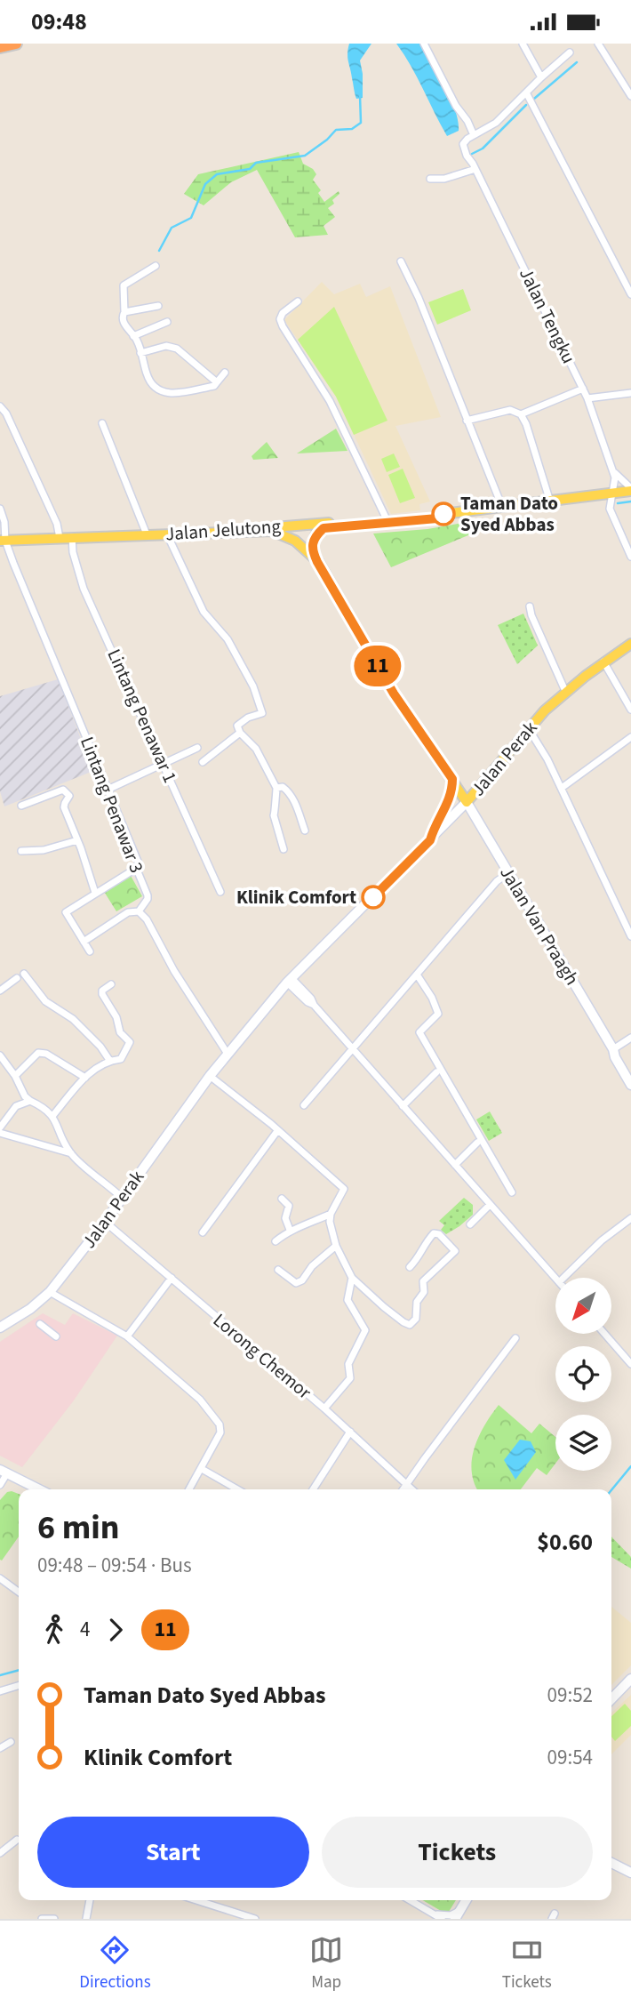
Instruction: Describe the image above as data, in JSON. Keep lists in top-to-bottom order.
{
  "streets": {
    "main road": ["Jalan Jelutong", "Jalan Perak", "Jalan Van Praagh"],
    "street": [
      "Jalan Tengku",
      "Lintang Penawar 1",
      "Lintang Penawar 3",
      "Lorong Chemor"
    ]
  },
  "crossings": [
    ["Jalan Tengku", "Jalan Jelutong"],
    ["Jalan Jelutong", "Lintang Penawar 1"],
    ["Jalan Jelutong", "Lintang Penawar 3"],
    ["Jalan Perak", "Jalan Van Praagh"],
    ["Jalan Perak", "Lorong Chemor"]
  ],
  "places": ["Taman Dato Syed Abbas", "Klinik Comfort"],
  "lines": ["bus line 11"],
  "north": "bottom left",
  "page": {
    "status": "09:48",
    "on_map": "11",
    "heading": ["6 min", "09:48 – 09:54 · Bus", "$0.60"],
    "legs": ["4", "11"],
    "list": [
      {
        "name": "Taman Dato Syed Abbas",
        "value": "09:52"
      },
      {
        "name": "Klinik Comfort",
        "value": "09:54"
      }
    ],
    "buttons": ["Start", "Tickets"],
    "tabs": ["Directions", "Map", "Tickets"]
  }
}
